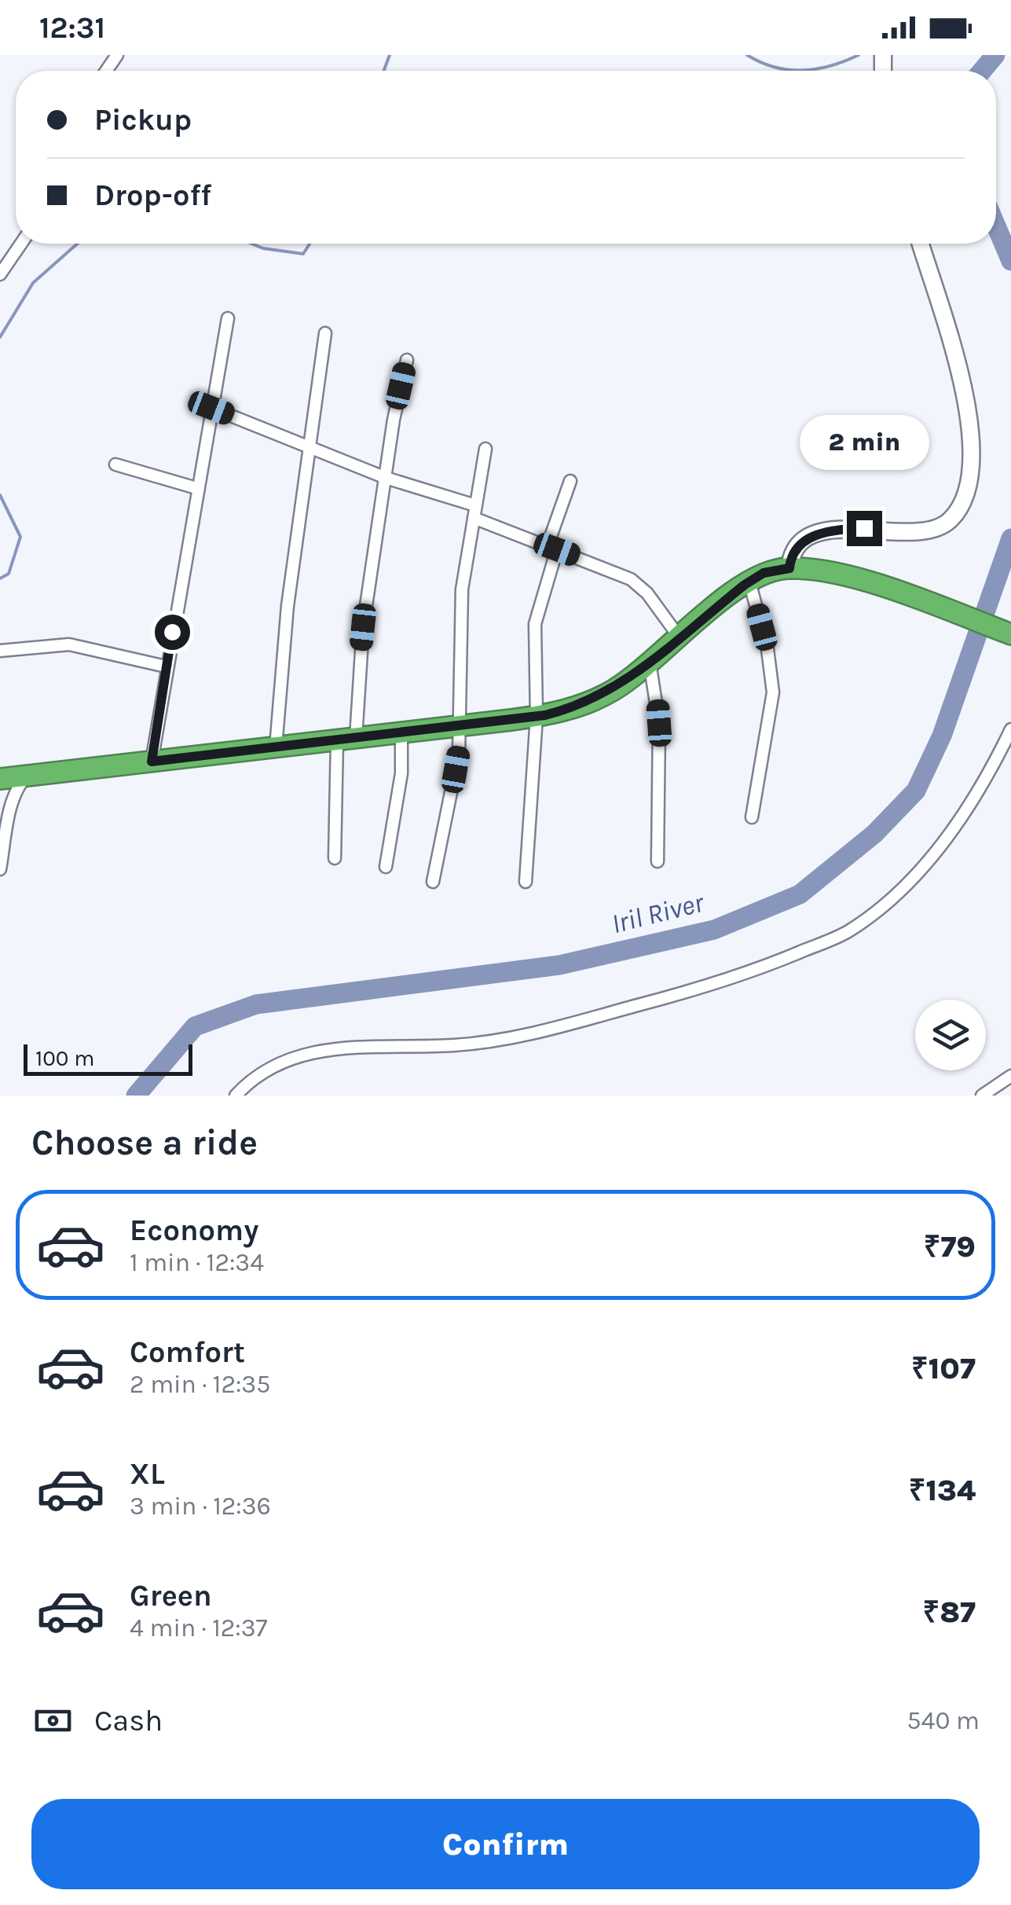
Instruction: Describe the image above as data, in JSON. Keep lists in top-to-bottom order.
{
  "water": ["Iril River"],
  "scale_bar": "100 m",
  "page": {
    "status": "12:31",
    "banner": ["Pickup", "Drop-off"],
    "bubble": "2 min",
    "scale": "100 m",
    "heading": "Choose a ride",
    "list": [
      {
        "name": "Economy",
        "note": "1 min · 12:34",
        "value": "₹79"
      },
      {
        "name": "Comfort",
        "note": "2 min · 12:35",
        "value": "₹107"
      },
      {
        "name": "XL",
        "note": "3 min · 12:36",
        "value": "₹134"
      },
      {
        "name": "Green",
        "note": "4 min · 12:37",
        "value": "₹87"
      }
    ],
    "pay": ["Cash", "540 m"],
    "buttons": "Confirm"
  }
}
